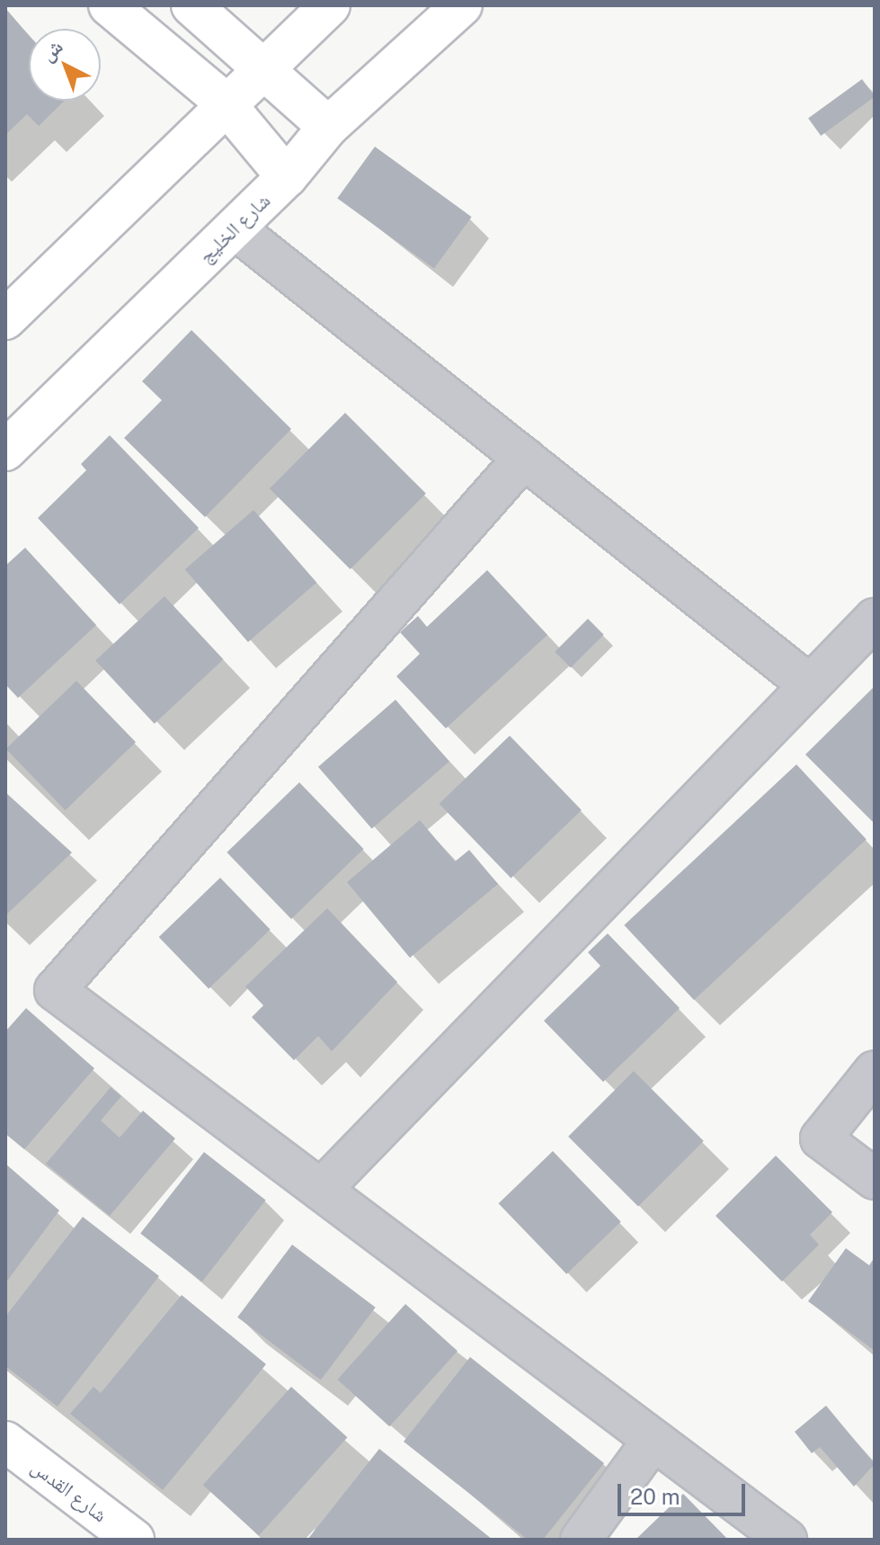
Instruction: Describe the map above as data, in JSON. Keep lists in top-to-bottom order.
{
  "streets": {
    "street": ["شارع الخليج", "شارع القدس"]
  },
  "scale_bar": "20 m",
  "north": "top left"
}
